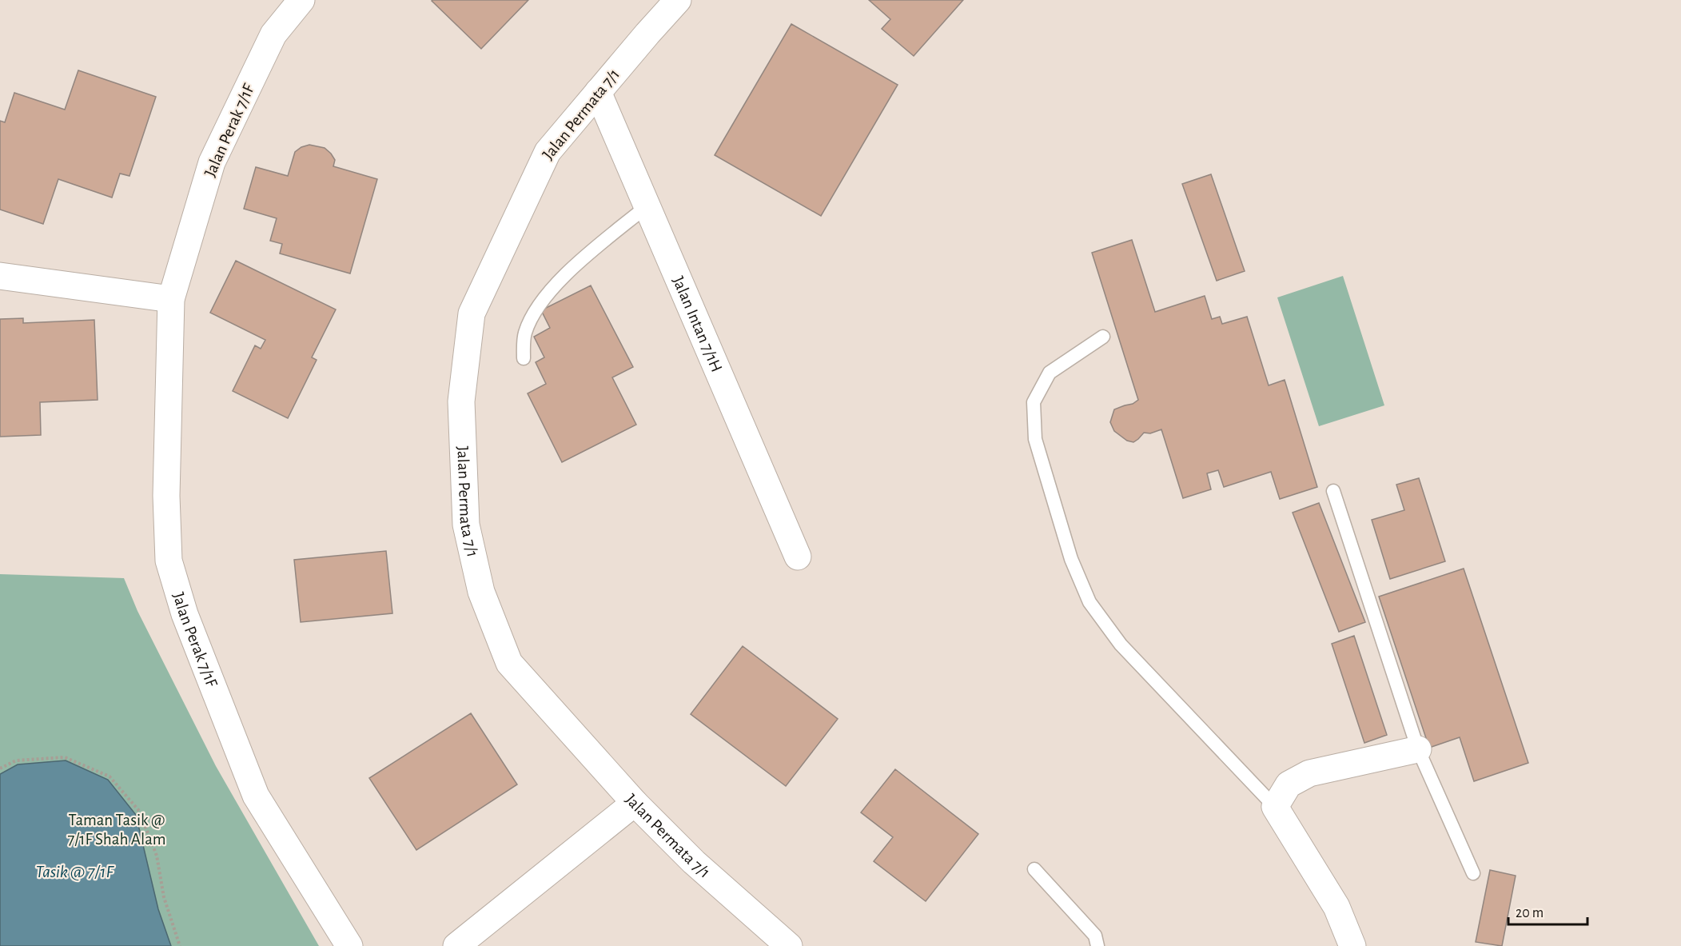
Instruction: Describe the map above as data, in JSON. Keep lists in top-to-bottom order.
{
  "streets": {
    "street": ["Jalan Permata 7/1", "Jalan Perak 7/1F", "Jalan Intan 7/1H"]
  },
  "crossings": [
    ["Jalan Permata 7/1", "Jalan Intan 7/1H"]
  ],
  "water": ["Tasik @ 7/1F"],
  "parks": ["Taman Tasik @ 7/1F Shah Alam"],
  "scale_bar": "20 m"
}
